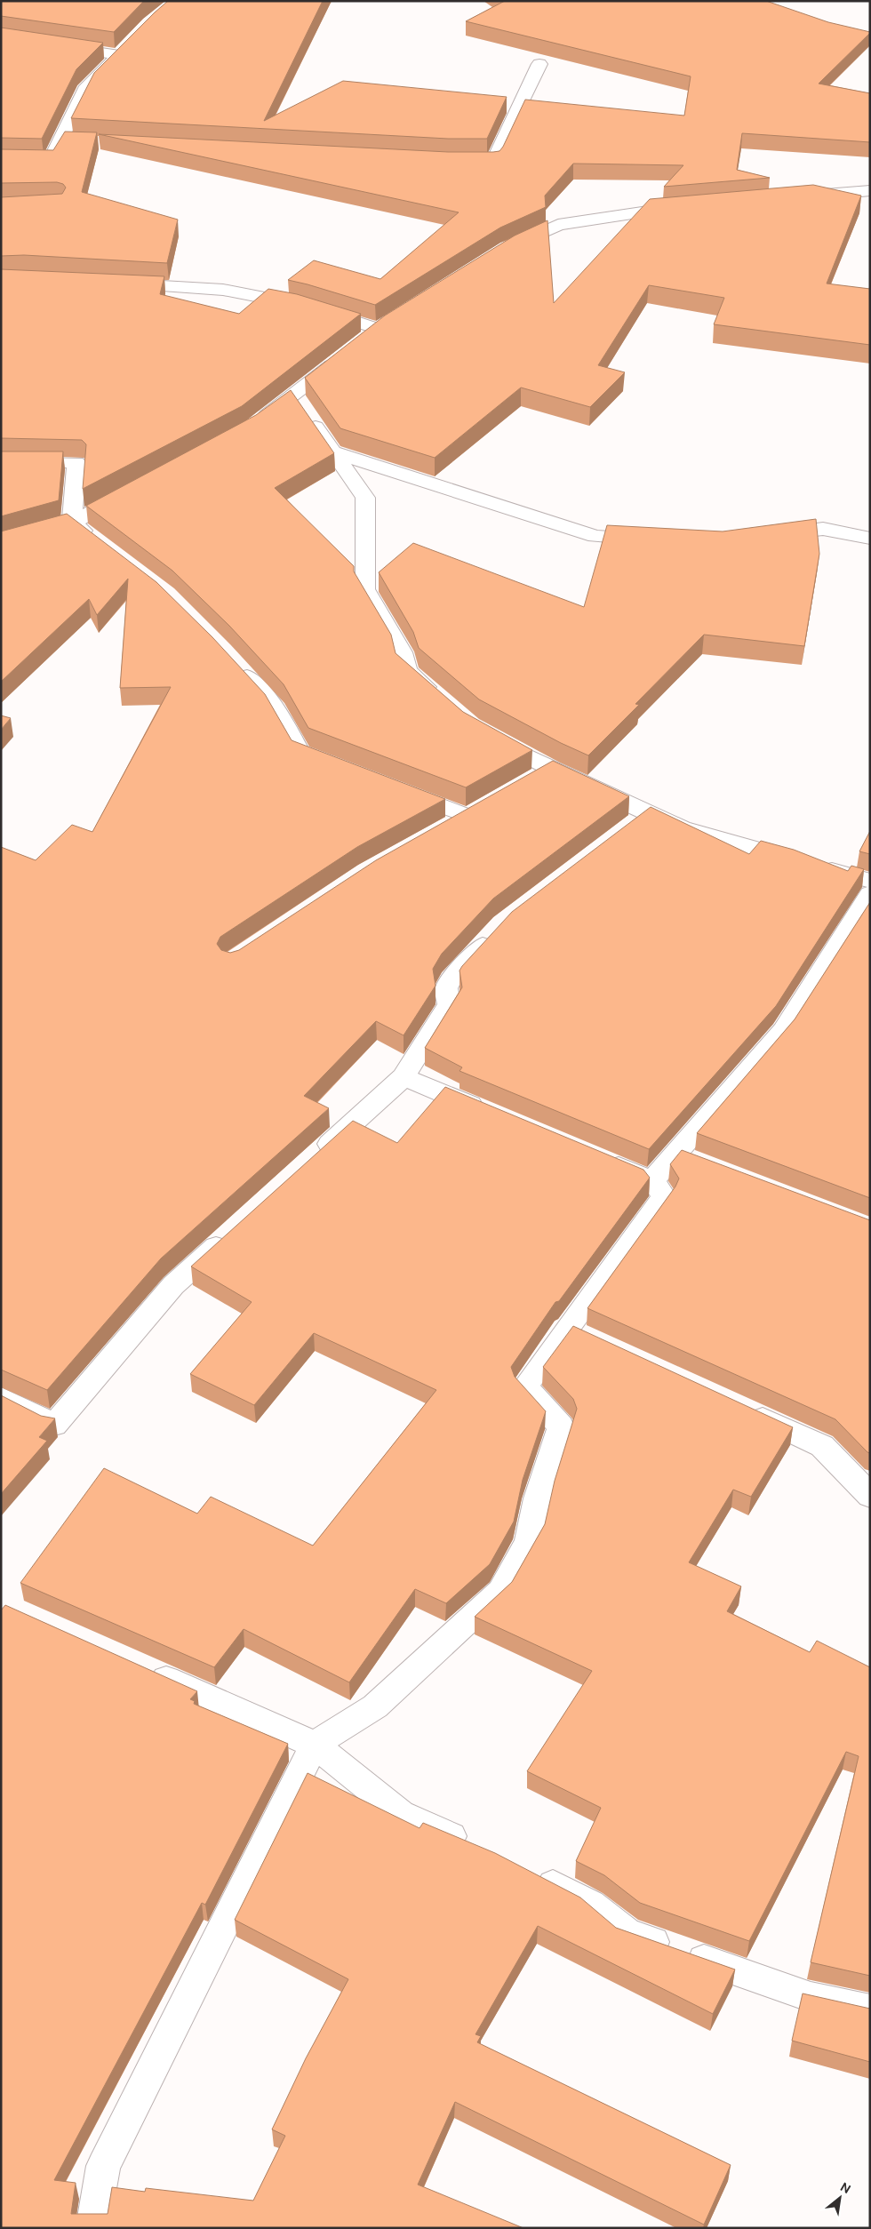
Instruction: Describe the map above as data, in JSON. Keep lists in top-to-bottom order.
{
  "north": "top right"
}
